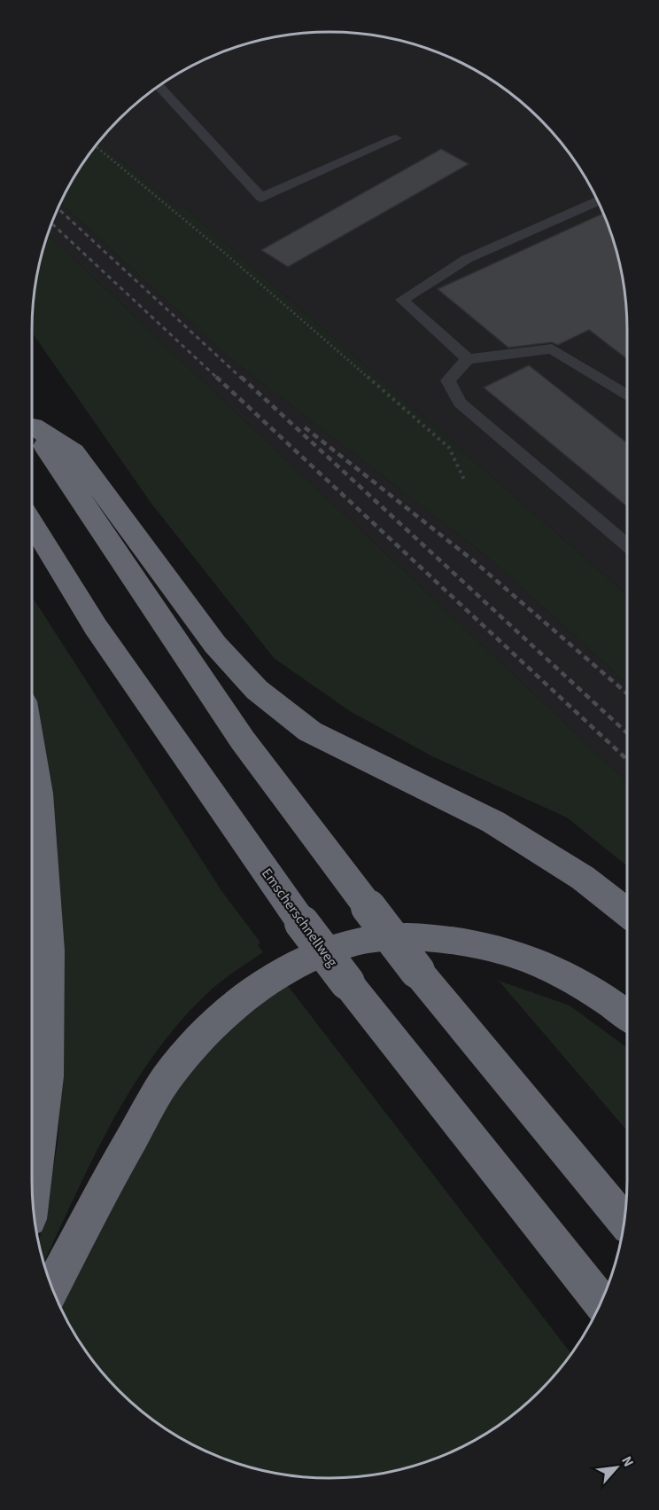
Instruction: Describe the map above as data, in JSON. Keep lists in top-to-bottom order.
{
  "streets": {
    "highway": ["Emscherschnellweg"]
  },
  "north": "top right"
}
